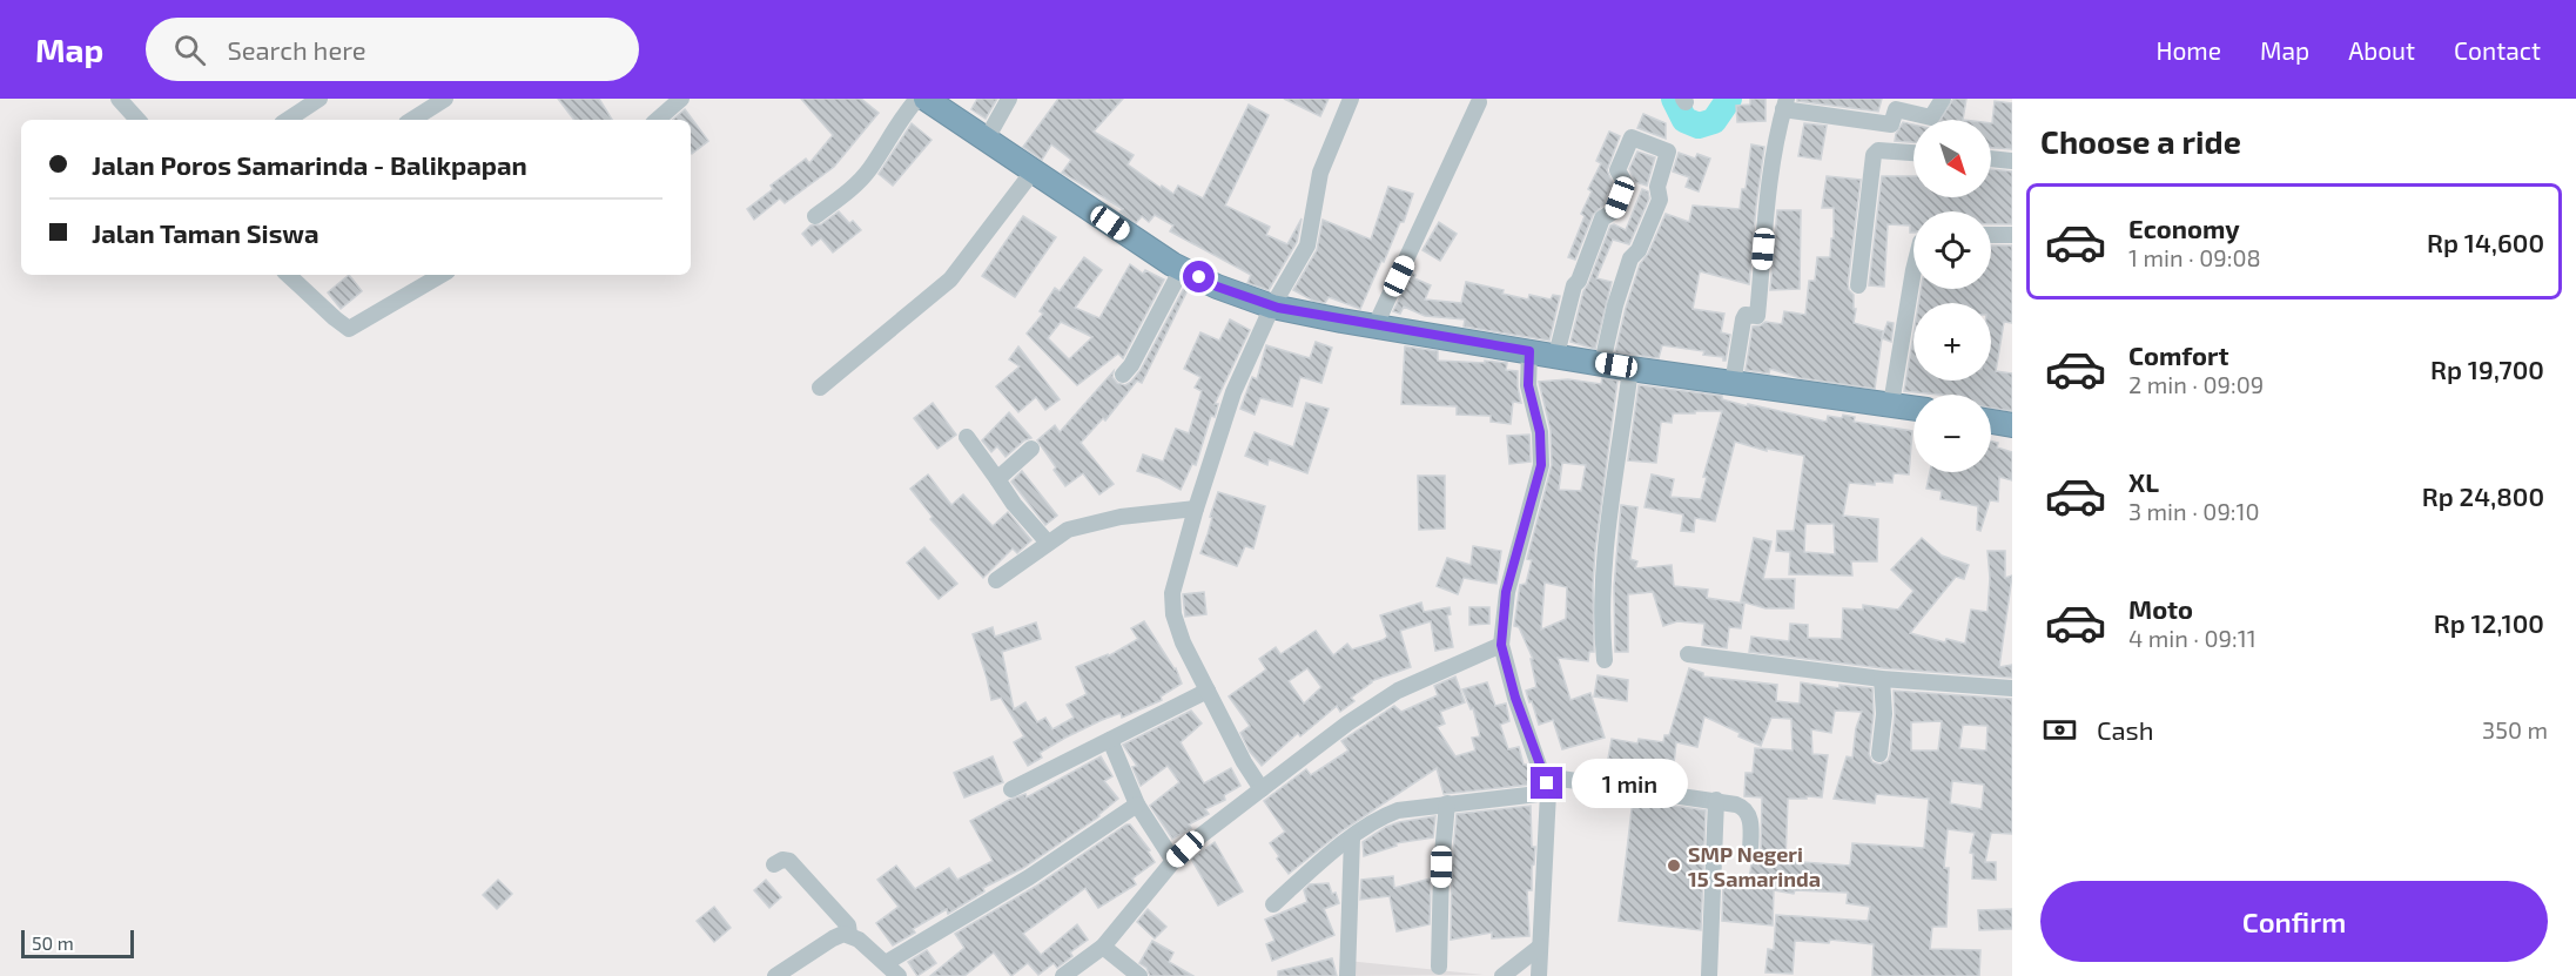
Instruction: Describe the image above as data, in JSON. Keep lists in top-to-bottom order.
{
  "places": ["SMP Negeri 15 Samarinda"],
  "scale_bar": "50 m",
  "north": "bottom right",
  "page": {
    "header": "Map",
    "search": "Search here",
    "nav": [
      "Home",
      "Map",
      "About",
      "Contact"
    ],
    "heading": "Choose a ride",
    "map_buttons": ["+", "−"],
    "banner": ["Jalan Poros Samarinda - Balikpapan", "Jalan Taman Siswa"],
    "list": [
      {
        "name": "Economy",
        "note": "1 min · 09:08",
        "value": "Rp 14,600"
      },
      {
        "name": "Comfort",
        "note": "2 min · 09:09",
        "value": "Rp 19,700"
      },
      {
        "name": "XL",
        "note": "3 min · 09:10",
        "value": "Rp 24,800"
      },
      {
        "name": "Moto",
        "note": "4 min · 09:11",
        "value": "Rp 12,100"
      }
    ],
    "pay": ["Cash", "350 m"],
    "bubble": "1 min",
    "buttons": "Confirm",
    "scale": "50 m"
  }
}
